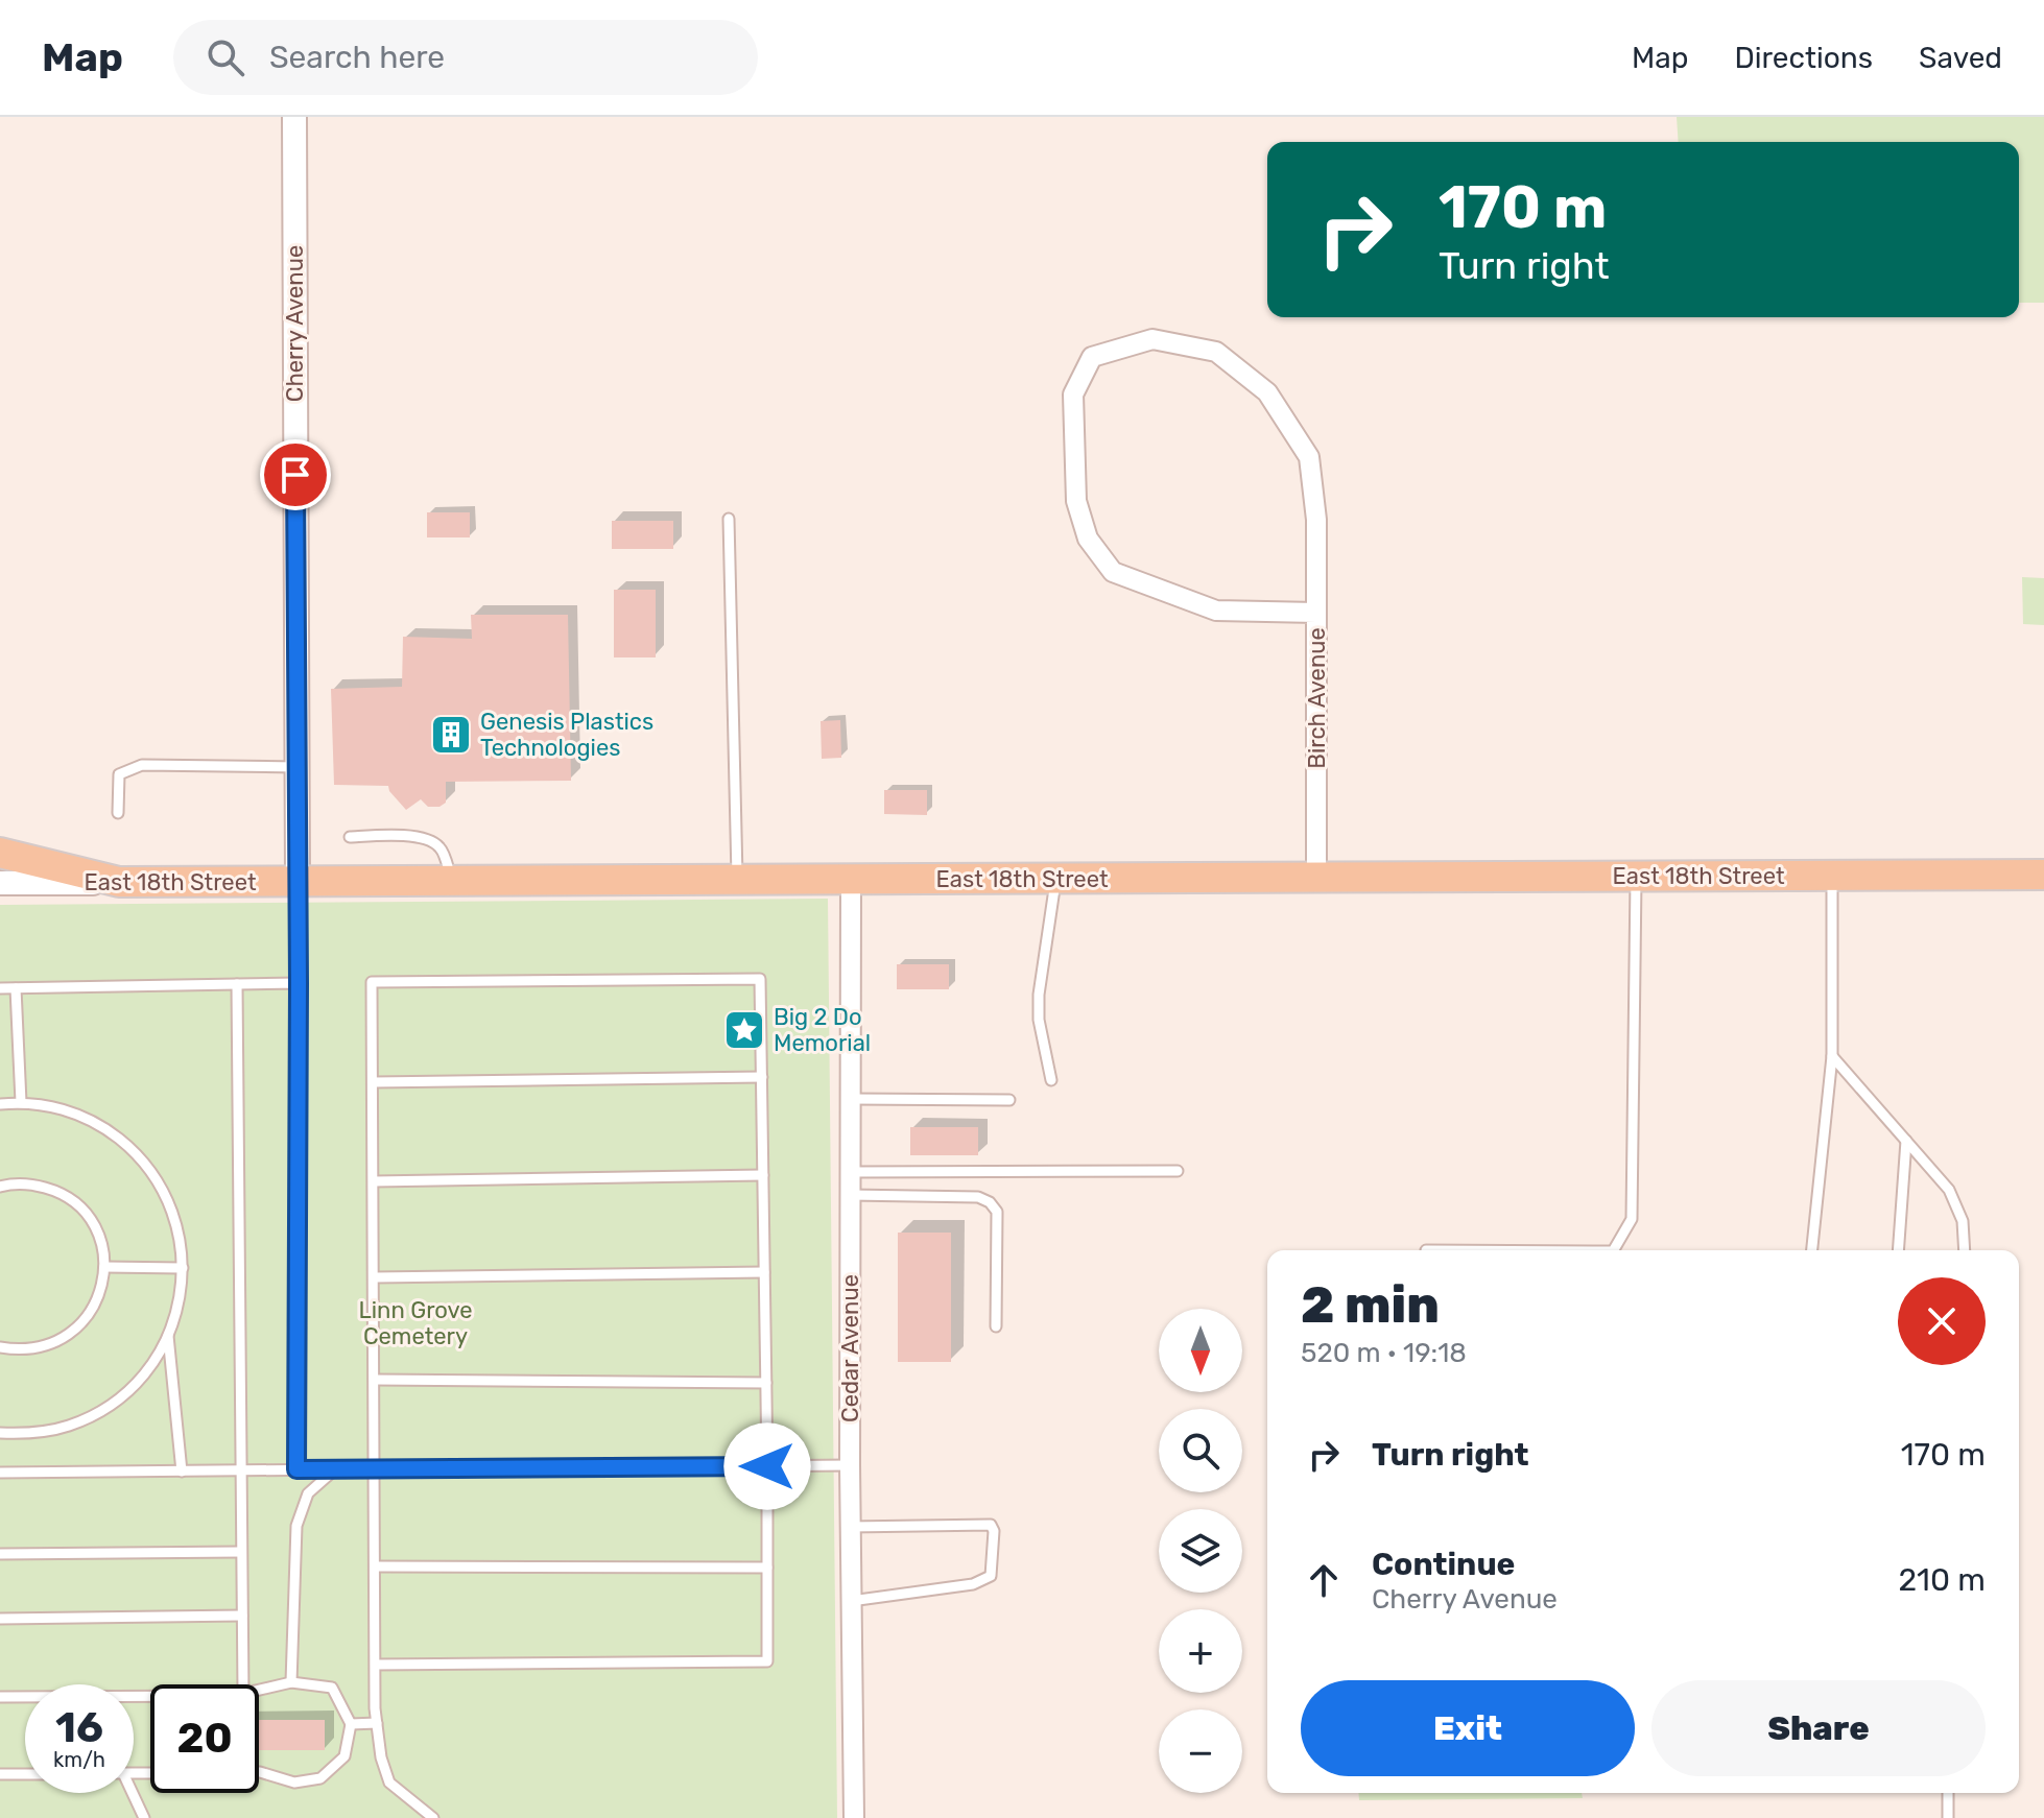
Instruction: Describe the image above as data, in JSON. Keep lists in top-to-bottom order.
{
  "streets": {
    "main road": ["East 18th Street"],
    "street": ["Cherry Avenue", "Birch Avenue", "Cedar Avenue"]
  },
  "crossings": [
    ["Cherry Avenue", "East 18th Street"],
    ["Birch Avenue", "East 18th Street"],
    ["East 18th Street", "Cedar Avenue"]
  ],
  "parks": ["Linn Grove Cemetery"],
  "places": {
    "building": ["Genesis Plastics Technologies"],
    "place": ["Big 2 Do Memorial"]
  },
  "north": "bottom",
  "page": {
    "header": "Map",
    "search": "Search here",
    "nav": ["Map", "Directions", "Saved"],
    "turn": ["170 m", "Turn right"],
    "heading": ["2 min", "520 m · 19:18"],
    "map_buttons": ["+", "−"],
    "list": [
      {
        "name": "Turn right",
        "value": "170 m"
      },
      {
        "name": "Continue",
        "note": "Cherry Avenue",
        "value": "210 m"
      }
    ],
    "buttons": ["Exit", "Share"],
    "speed": "16 km/h",
    "limit": "20"
  }
}
